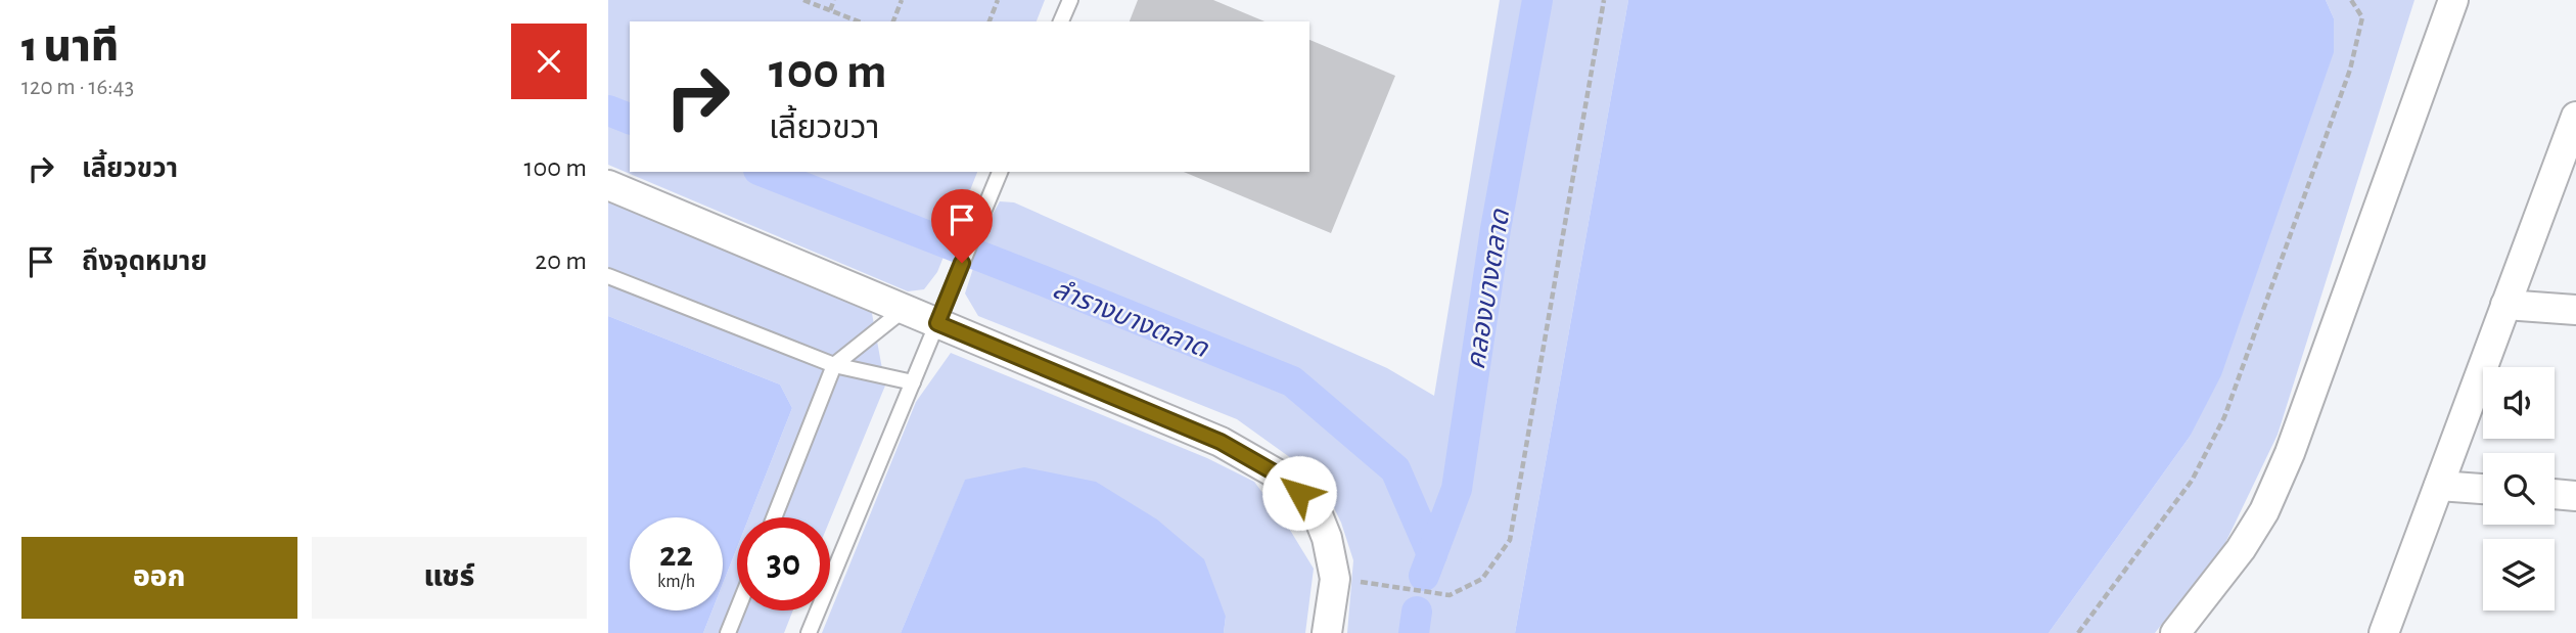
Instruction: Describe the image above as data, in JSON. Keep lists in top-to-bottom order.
{
  "water": ["คลองบางตลาด", "ลำรางบางตลาด"],
  "page": {
    "heading": ["1 นาที", "120 m · 16:43"],
    "turn": ["100 m", "เลี้ยวขวา"],
    "list": [
      {
        "name": "เลี้ยวขวา",
        "value": "100 m"
      },
      {
        "name": "ถึงจุดหมาย",
        "value": "20 m"
      }
    ],
    "speed": "22 km/h",
    "limit": "30",
    "buttons": ["ออก", "แชร์"]
  }
}
